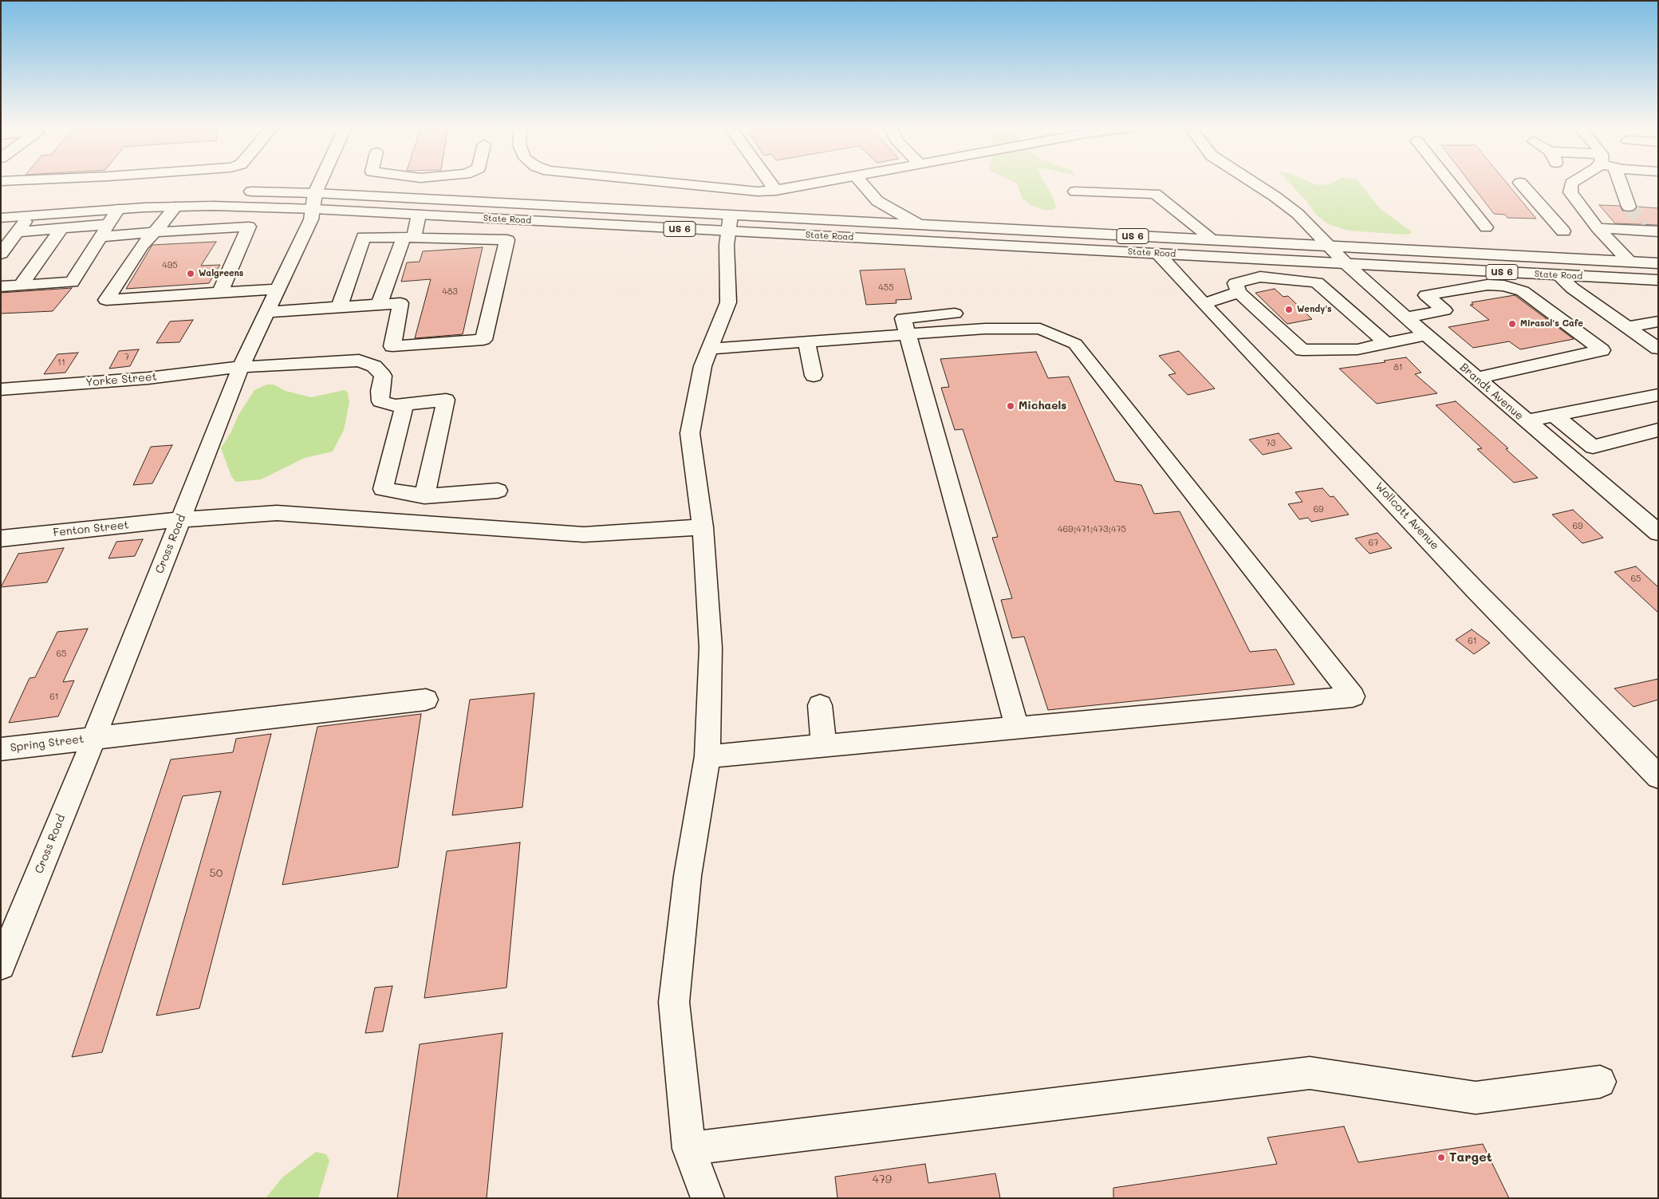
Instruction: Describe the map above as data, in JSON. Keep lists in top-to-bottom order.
{
  "streets": {
    "street": [
      "State Road",
      "US 6",
      "Yorke Street",
      "Brandt Avenue",
      "Wollcott Avenue",
      "Fenton Street",
      "Cross Road",
      "Spring Street"
    ]
  },
  "crossings": [
    ["State Road", "Brandt Avenue"],
    ["State Road", "Wollcott Avenue"],
    ["State Road", "Cross Road"],
    ["Yorke Street", "Cross Road"],
    ["Fenton Street", "Cross Road"],
    ["Cross Road", "Spring Street"]
  ],
  "places": [
    "Walgreens",
    "Wendy's",
    "Mirasol's Cafe",
    "Michaels",
    "Target"
  ],
  "house_numbers": [
    "495",
    "455",
    "483",
    "7",
    "11",
    "81",
    "73",
    "69",
    "69",
    "469;471;473;475",
    "67",
    "65",
    "61",
    "65",
    "61",
    "50",
    "479"
  ]
}
